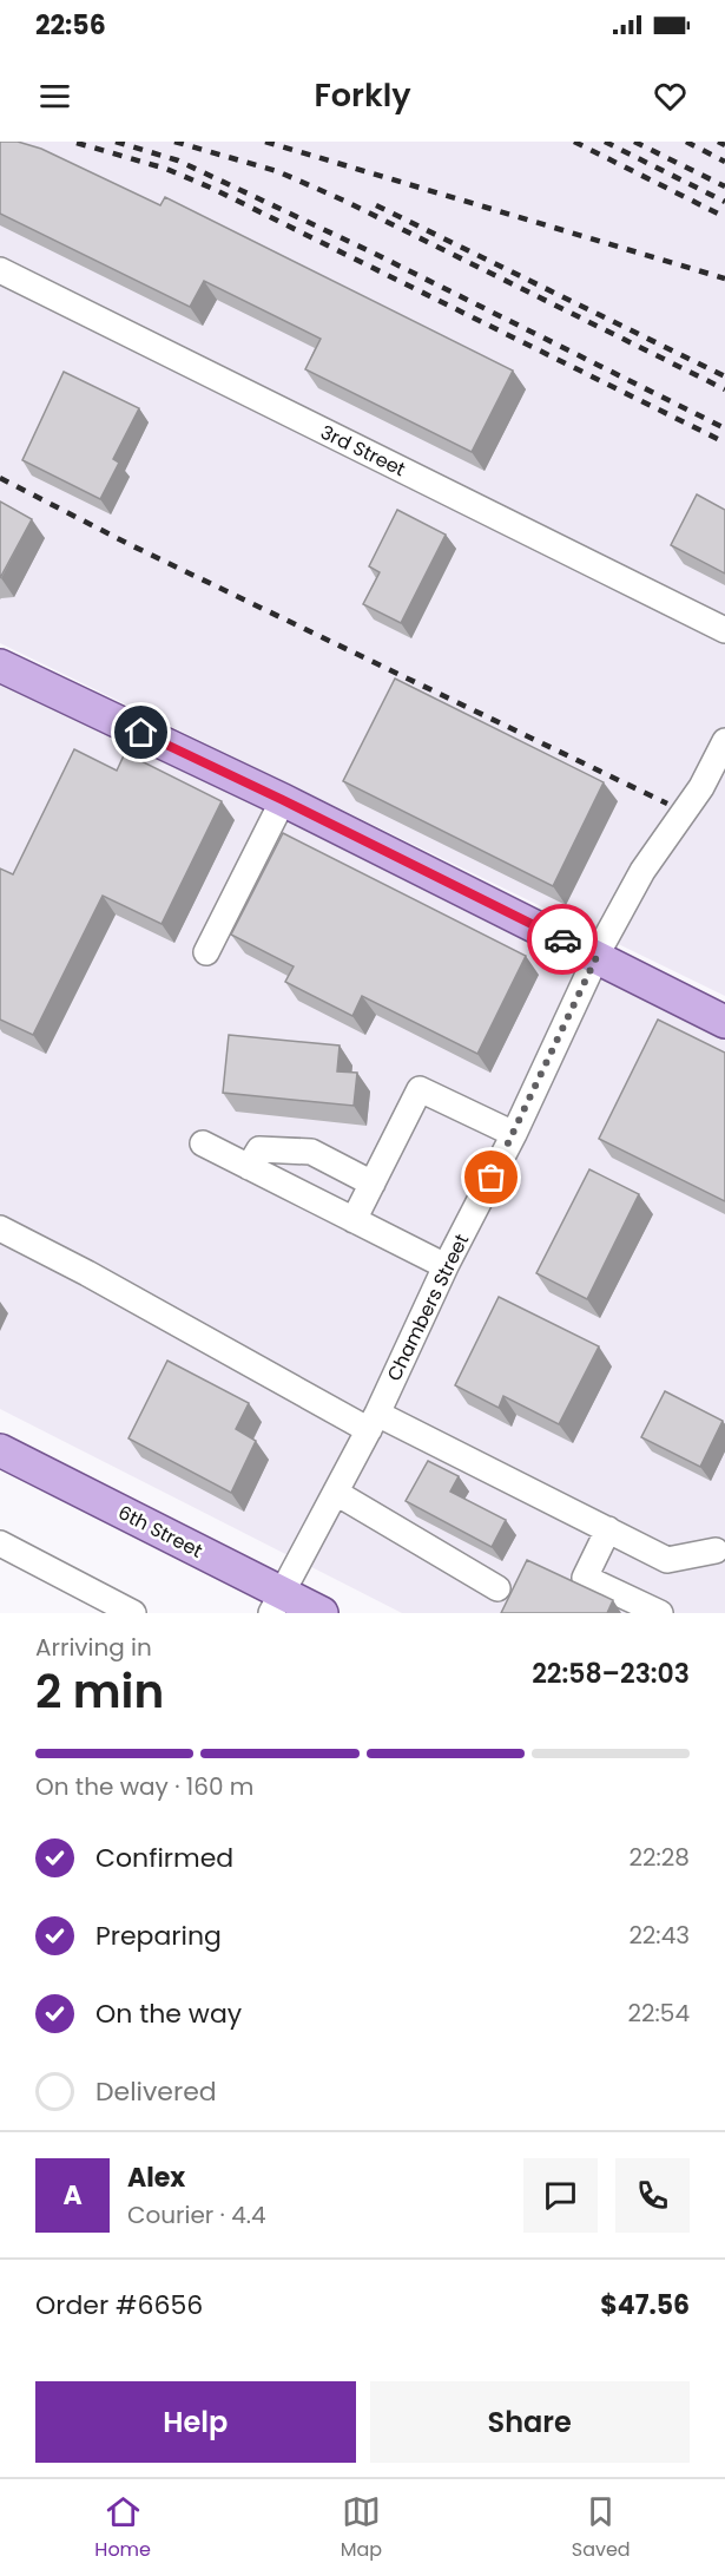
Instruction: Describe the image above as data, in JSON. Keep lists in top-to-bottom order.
{
  "streets": {
    "main road": ["6th Street"],
    "street": ["3rd Street", "Chambers Street"]
  },
  "crossings": [
    ["Chambers Street", "6th Street"]
  ],
  "page": {
    "status": "22:56",
    "header": "Forkly",
    "heading": ["2 min", "Arriving in", "22:58–23:03"],
    "panel": [
      "Alex",
      "Courier · 4.4",
      "Order #6656",
      "$47.56"
    ],
    "bar": "On the way · 160 m",
    "list": [
      ["Confirmed", "22:28"],
      ["Preparing", "22:43"],
      ["On the way", "22:54"],
      "Delivered"
    ],
    "round": "A",
    "buttons": ["Help", "Share"],
    "tabs": ["Home", "Map", "Saved"]
  }
}
